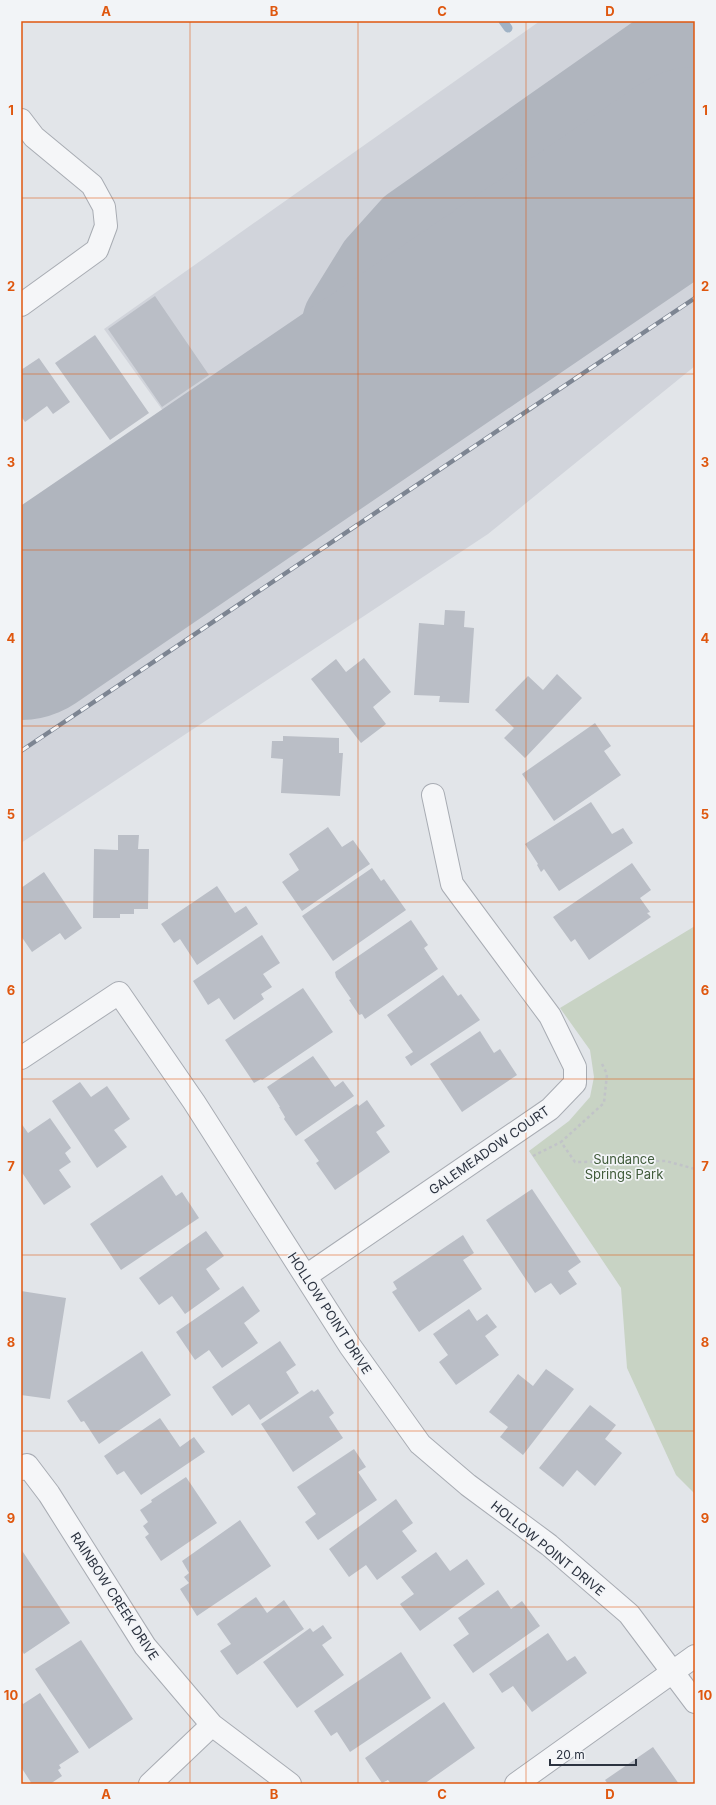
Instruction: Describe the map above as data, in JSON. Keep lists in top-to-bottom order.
{
  "streets": {
    "street": ["GALEMEADOW COURT", "HOLLOW POINT DRIVE", "RAINBOW CREEK DRIVE"]
  },
  "crossings": [
    ["GALEMEADOW COURT", "HOLLOW POINT DRIVE"]
  ],
  "parks": ["Sundance Springs Park"],
  "scale_bar": "20 m",
  "grid": {
    "columns": [
      "A",
      "B",
      "C",
      "D"
    ],
    "rows": [
      "1",
      "2",
      "3",
      "4",
      "5",
      "6",
      "7",
      "8",
      "9",
      "10"
    ]
  }
}
